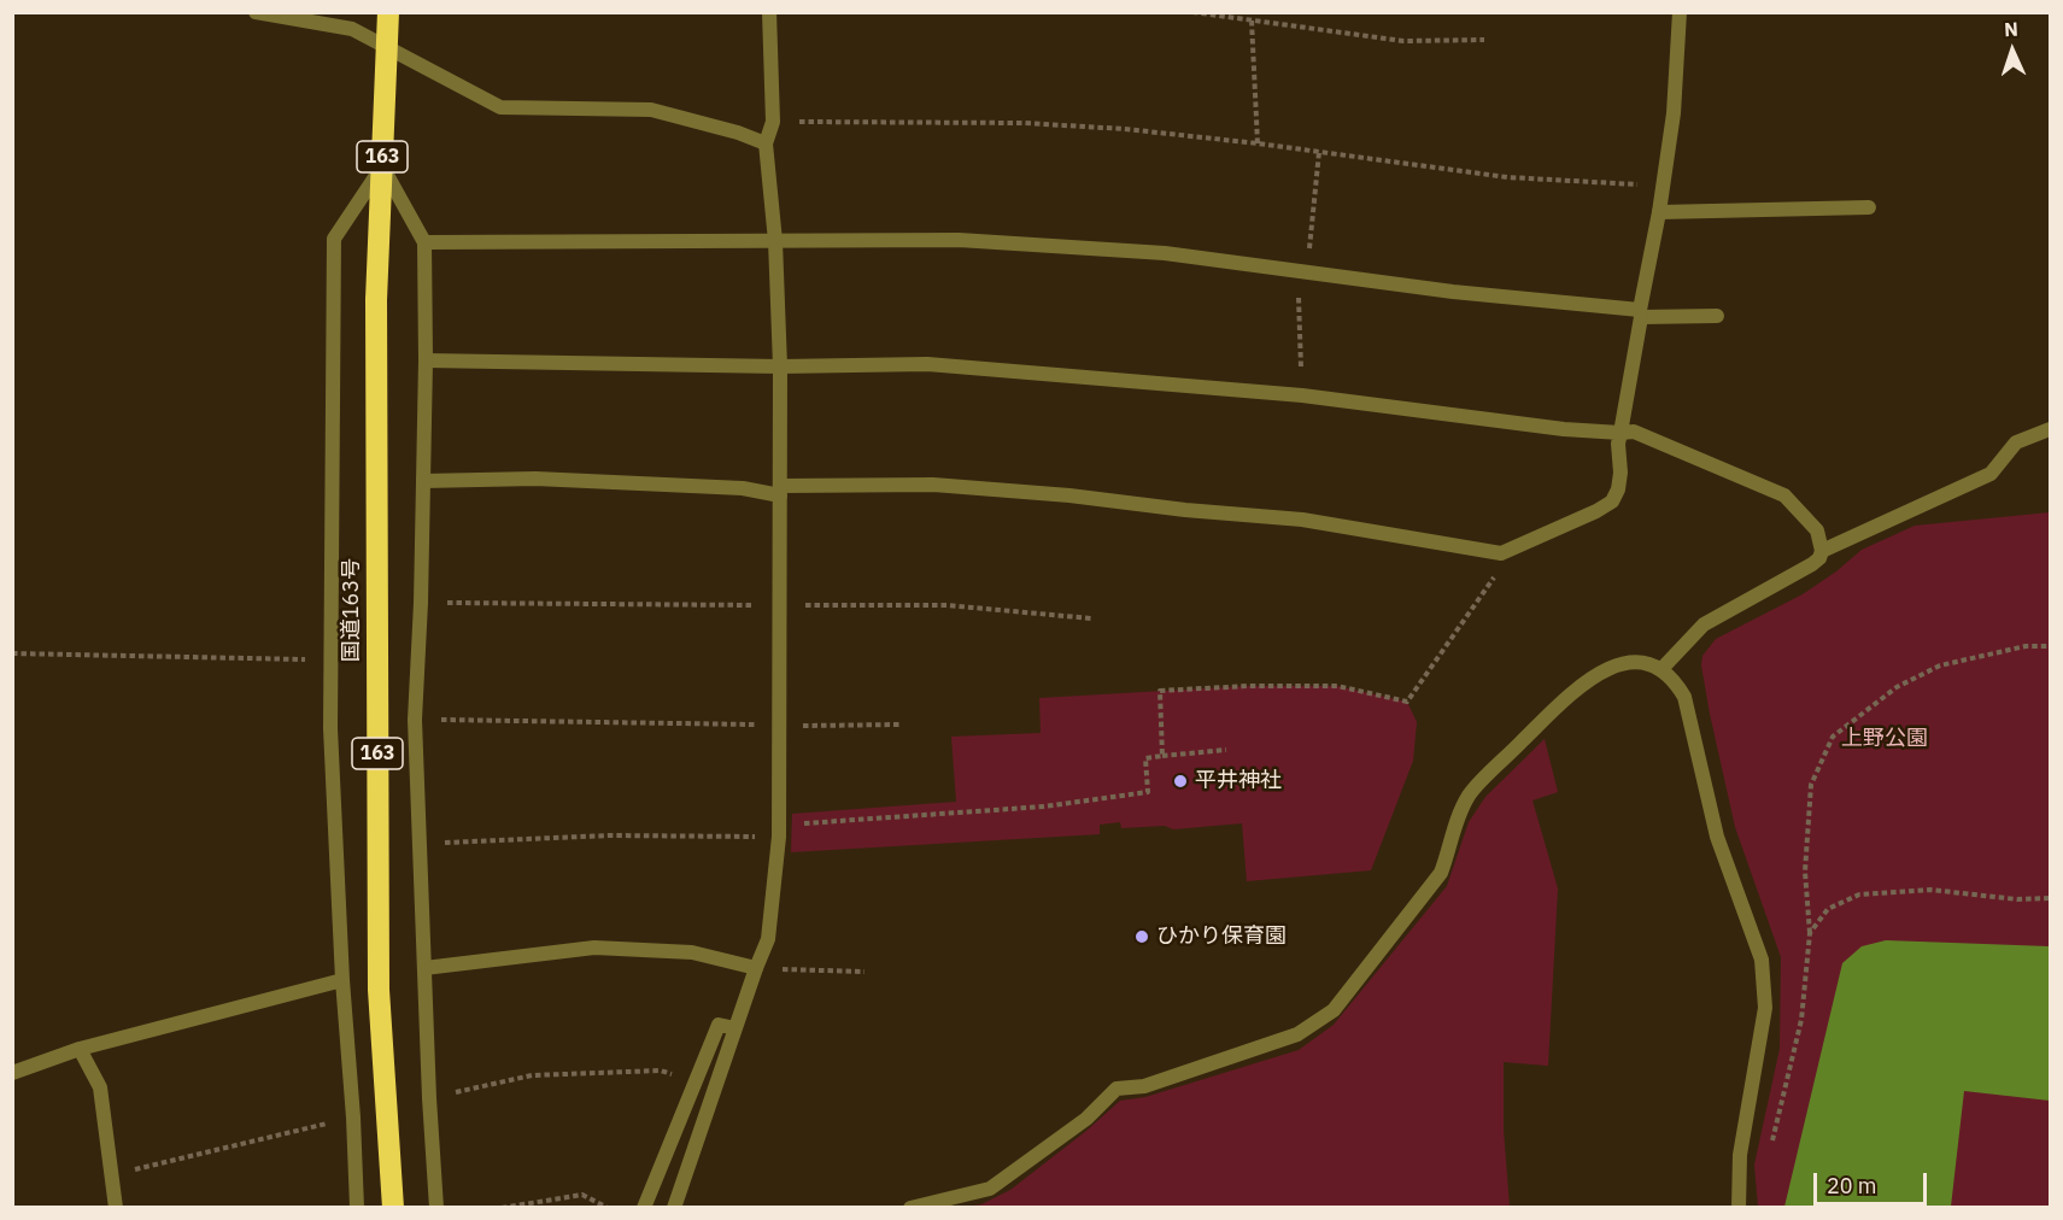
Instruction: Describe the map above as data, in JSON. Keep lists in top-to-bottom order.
{
  "streets": {
    "highway": ["163", "国道163号"]
  },
  "parks": ["上野公園"],
  "places": ["平井神社", "ひかり保育園"],
  "scale_bar": "20 m",
  "north": "top"
}
